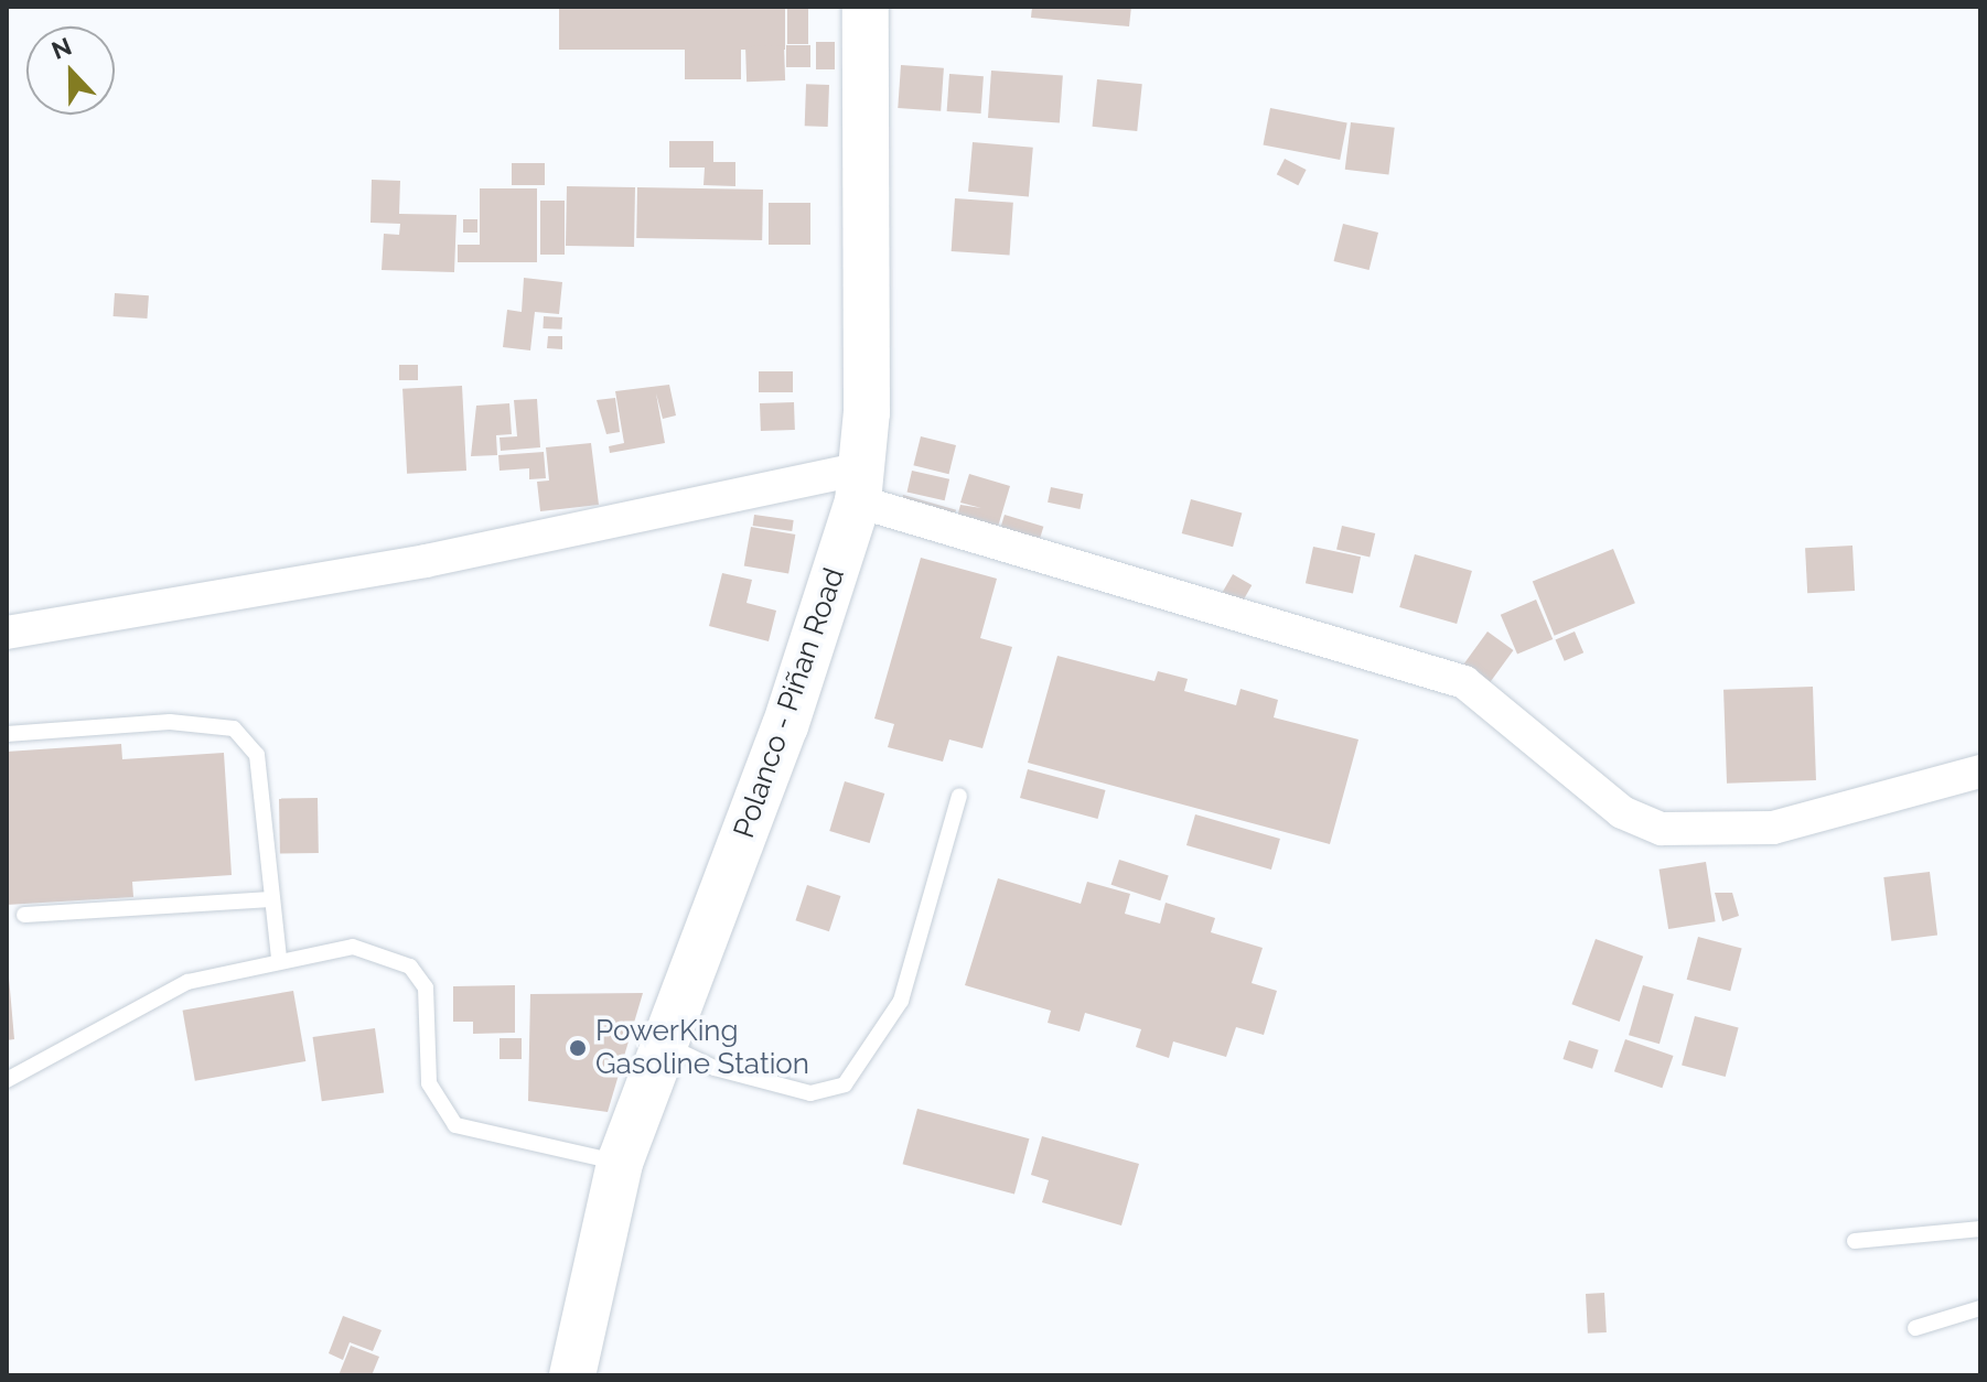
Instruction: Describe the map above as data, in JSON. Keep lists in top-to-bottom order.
{
  "streets": {
    "main road": ["Polanco - Piñan Road"]
  },
  "places": ["PowerKing Gasoline Station"],
  "north": "top"
}
